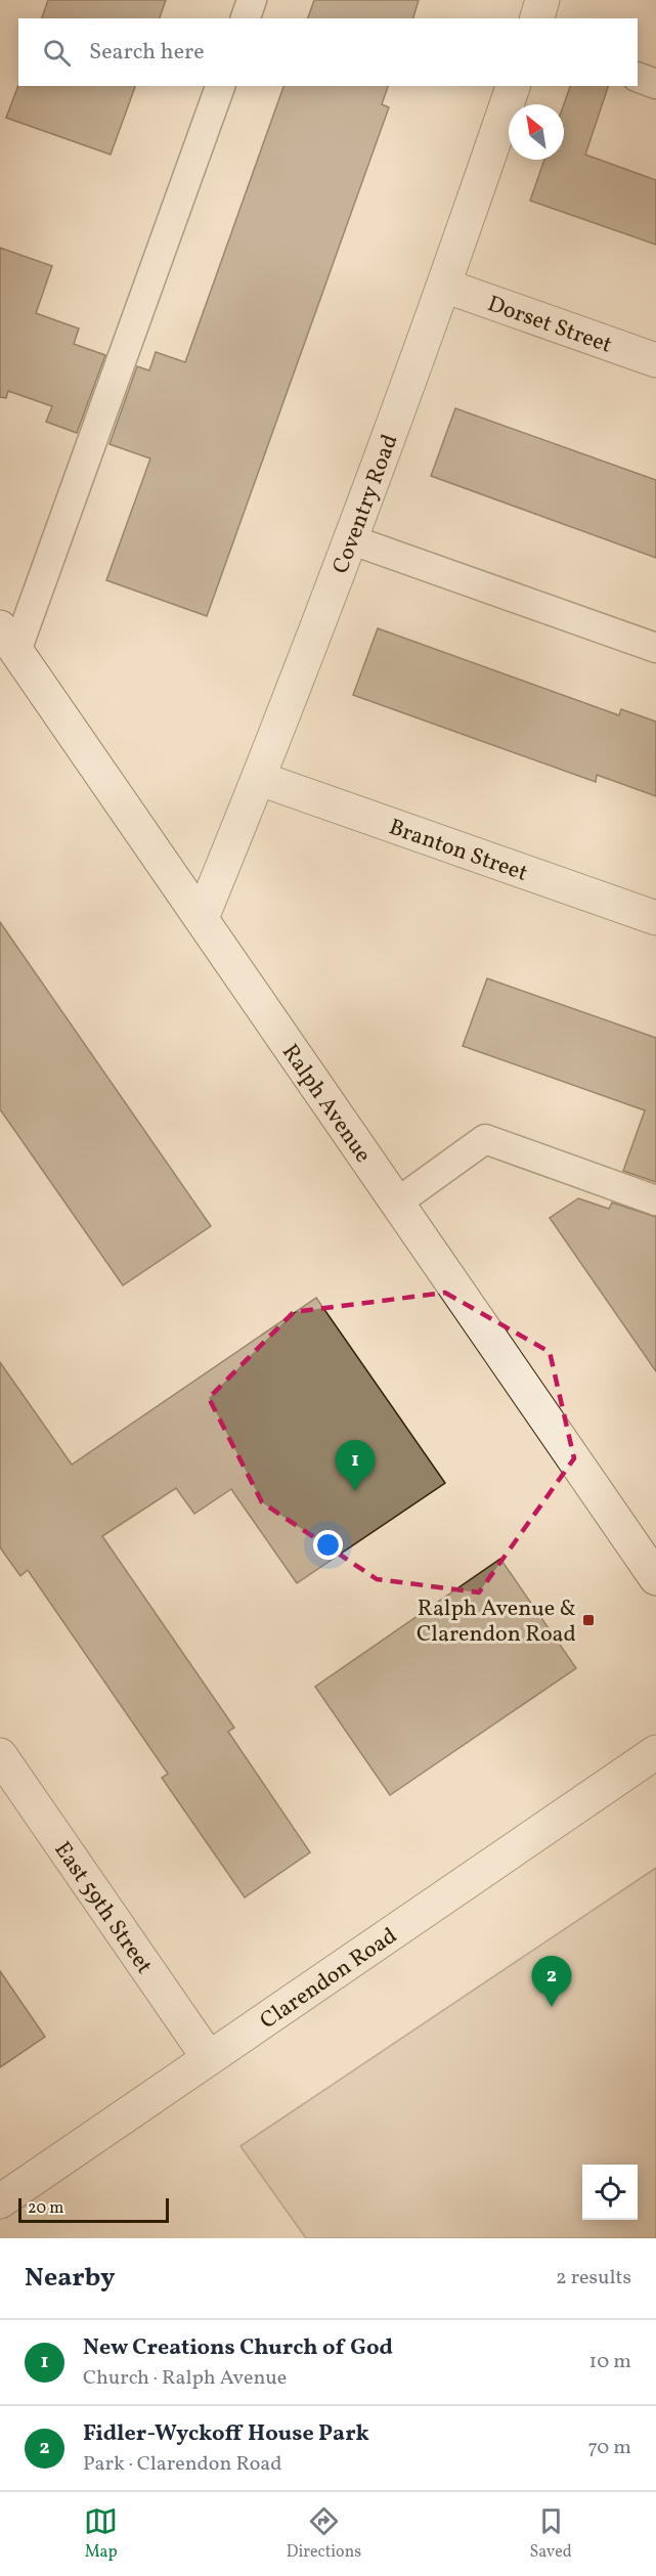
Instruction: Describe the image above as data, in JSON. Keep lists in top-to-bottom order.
{
  "streets": {
    "street": [
      "Dorset Street",
      "Coventry Road",
      "Branton Street",
      "Ralph Avenue",
      "East 59th Street",
      "Clarendon Road"
    ]
  },
  "crossings": [
    ["Dorset Street", "Coventry Road"],
    ["Coventry Road", "Branton Street"],
    ["Coventry Road", "Ralph Avenue"],
    ["East 59th Street", "Clarendon Road"]
  ],
  "places": {
    "transit": ["Ralph Avenue & Clarendon Road"]
  },
  "scale_bar": "20 m",
  "north": "top left",
  "page": {
    "search": "Search here",
    "pins": ["1", "2"],
    "scale": "20 m",
    "heading": ["Nearby", "2 results"],
    "list": [
      {
        "mark": "1",
        "name": "New Creations Church of God",
        "note": "Church · Ralph Avenue",
        "value": "10 m"
      },
      {
        "mark": "2",
        "name": "Fidler-Wyckoff House Park",
        "note": "Park · Clarendon Road",
        "value": "70 m"
      }
    ],
    "nav": ["Map", "Directions", "Saved"]
  }
}
